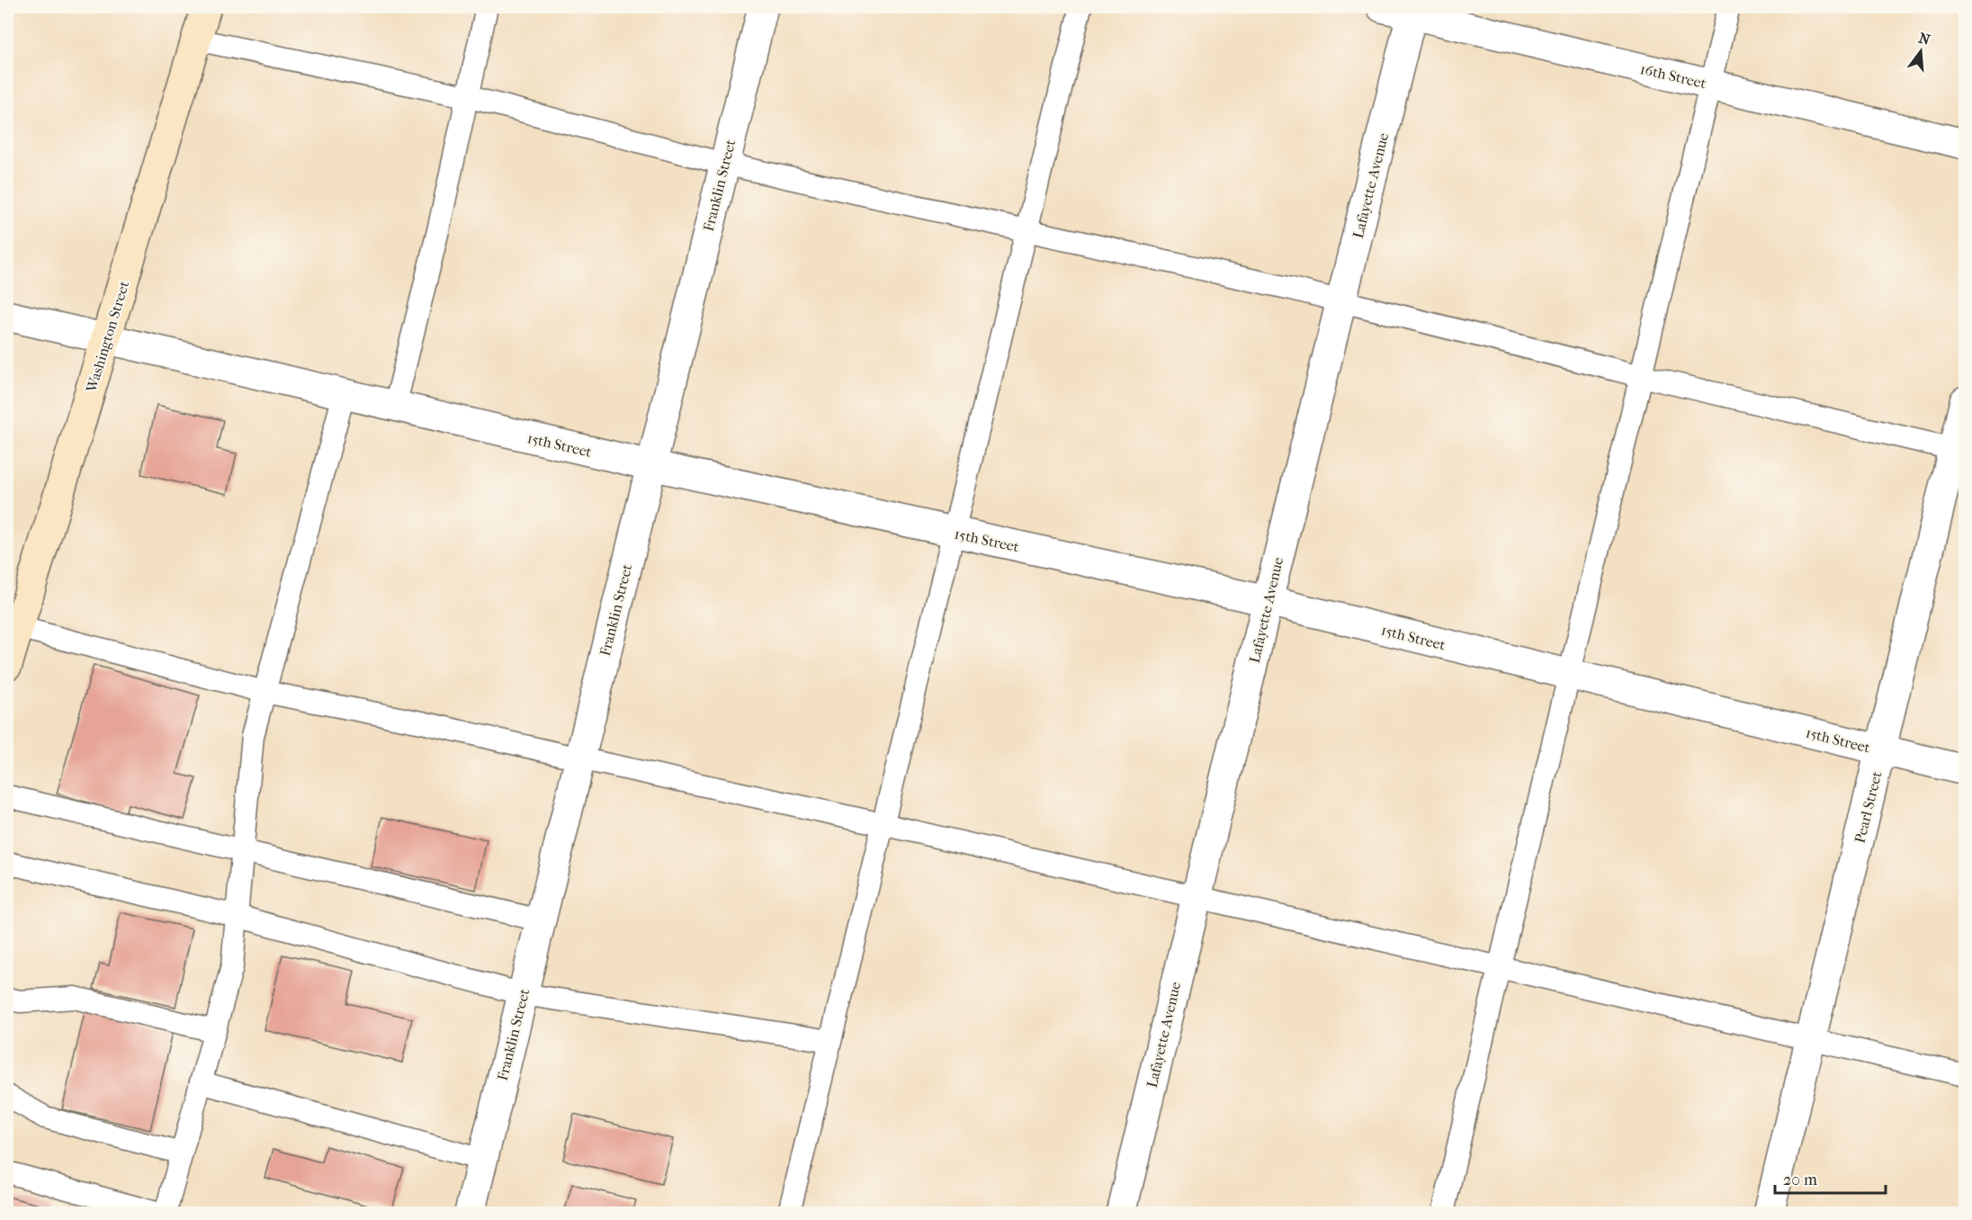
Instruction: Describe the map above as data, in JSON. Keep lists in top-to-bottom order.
{
  "streets": {
    "main road": ["Washington Street"],
    "street": [
      "16th Street",
      "Franklin Street",
      "Lafayette Avenue",
      "15th Street",
      "Pearl Street"
    ]
  },
  "crossings": [
    ["16th Street", "Lafayette Avenue"],
    ["Franklin Street", "15th Street"],
    ["Lafayette Avenue", "15th Street"],
    ["Washington Street", "15th Street"],
    ["15th Street", "Pearl Street"]
  ],
  "scale_bar": "20 m",
  "north": "top"
}
